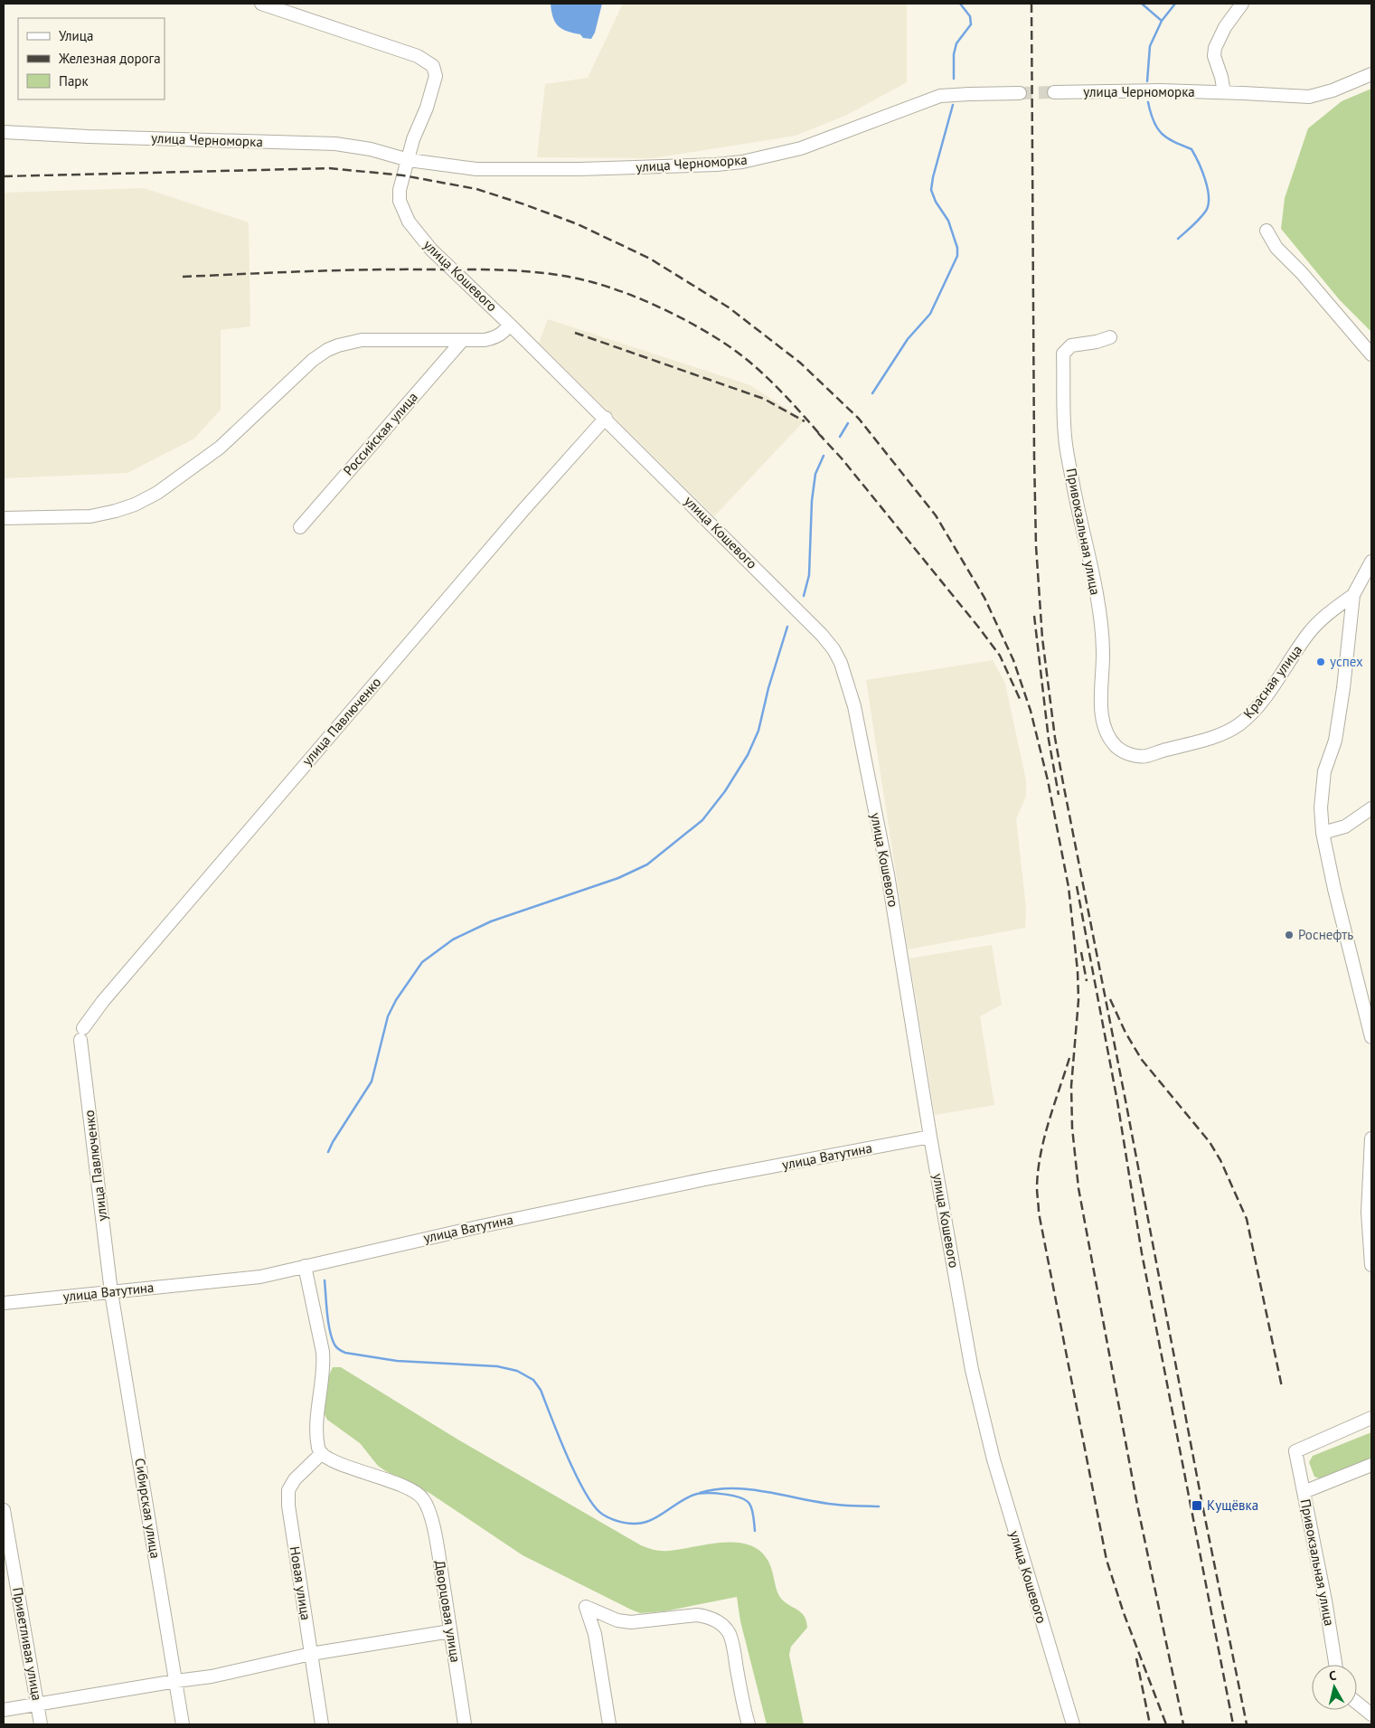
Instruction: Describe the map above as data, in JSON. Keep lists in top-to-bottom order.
{
  "streets": {
    "street": [
      "улица Черноморка",
      "улица Кошевого",
      "Российская улица",
      "Привокзальная улица",
      "Красная улица",
      "улица Павлюченко",
      "улица Ватутина",
      "Сибирская улица",
      "Новая улица",
      "Дворцовая улица",
      "Приветливая улица"
    ]
  },
  "crossings": [
    ["улица Черноморка", "улица Кошевого"],
    ["улица Кошевого", "улица Павлюченко"],
    ["улица Кошевого", "улица Ватутина"],
    ["Привокзальная улица", "Красная улица"],
    ["улица Павлюченко", "улица Ватутина"],
    ["улица Павлюченко", "Сибирская улица"],
    ["улица Ватутина", "Сибирская улица"],
    ["Новая улица", "Дворцовая улица"]
  ],
  "places": {
    "other": ["успех", "Роснефть"],
    "transit": ["Кущёвка"]
  },
  "legend": ["Улица", "Железная дорога", "Парк"],
  "north": "top"
}
